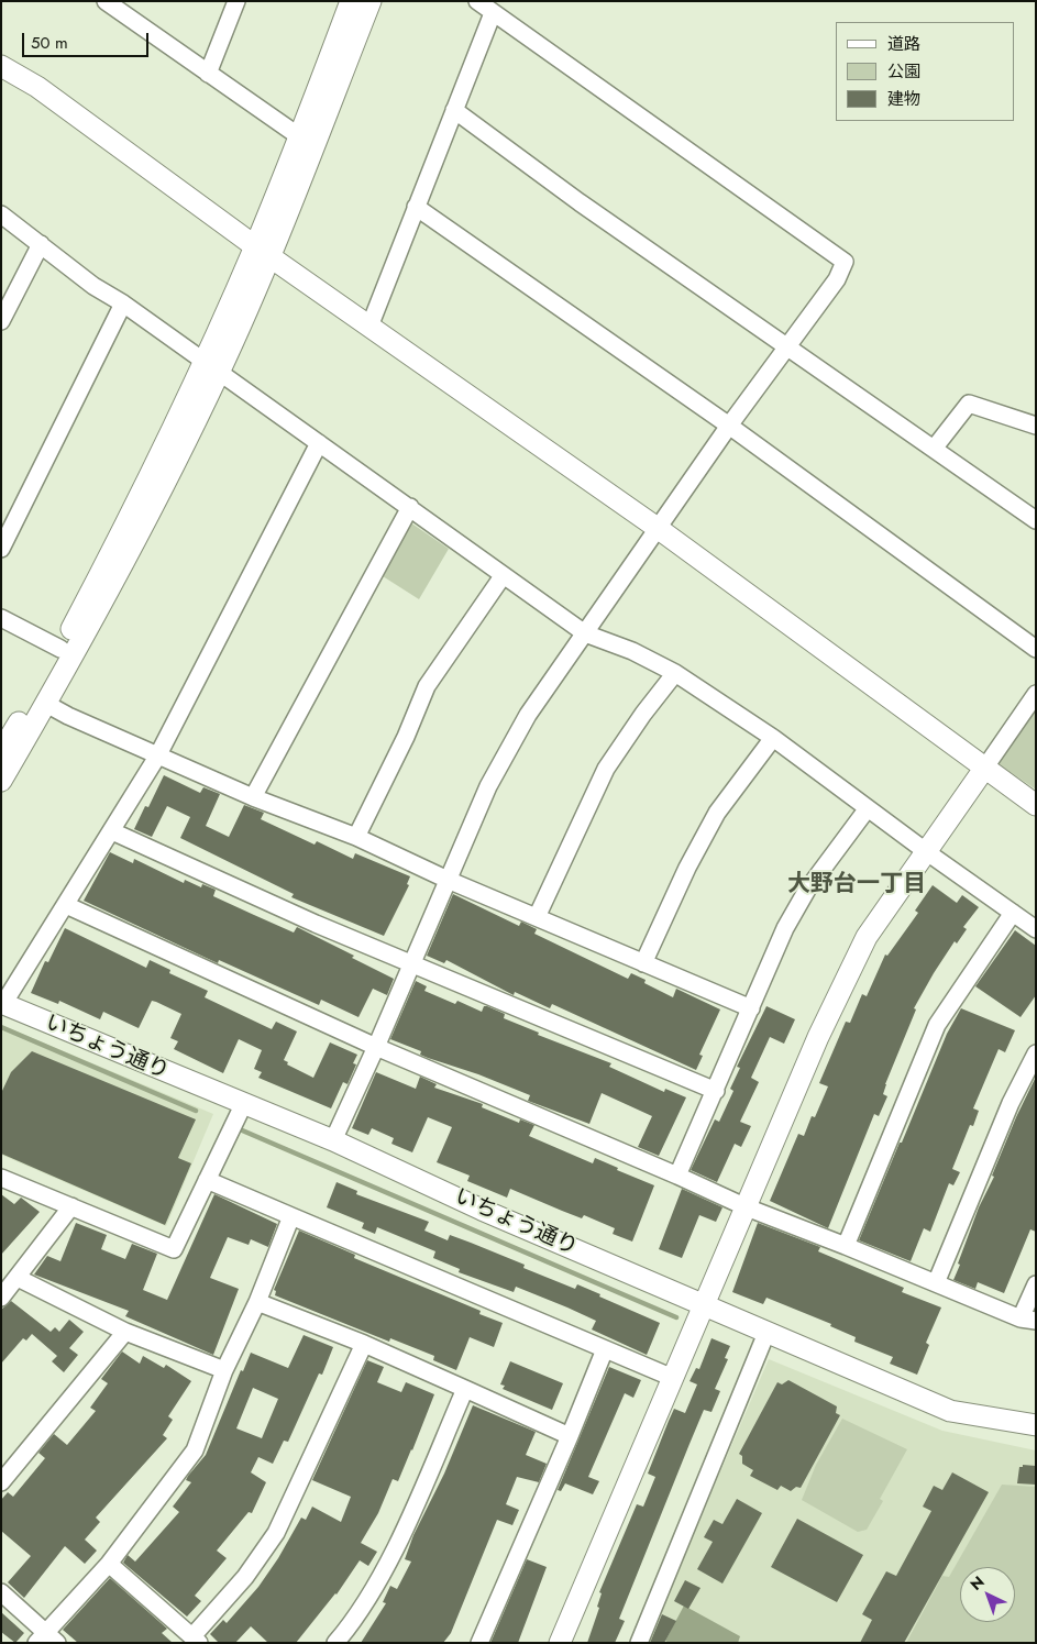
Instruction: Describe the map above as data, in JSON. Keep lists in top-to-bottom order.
{
  "streets": {
    "street": ["いちょう通り"]
  },
  "districts": ["大野台一丁目"],
  "legend": ["道路", "公園", "建物"],
  "scale_bar": "50 m",
  "north": "top left"
}
